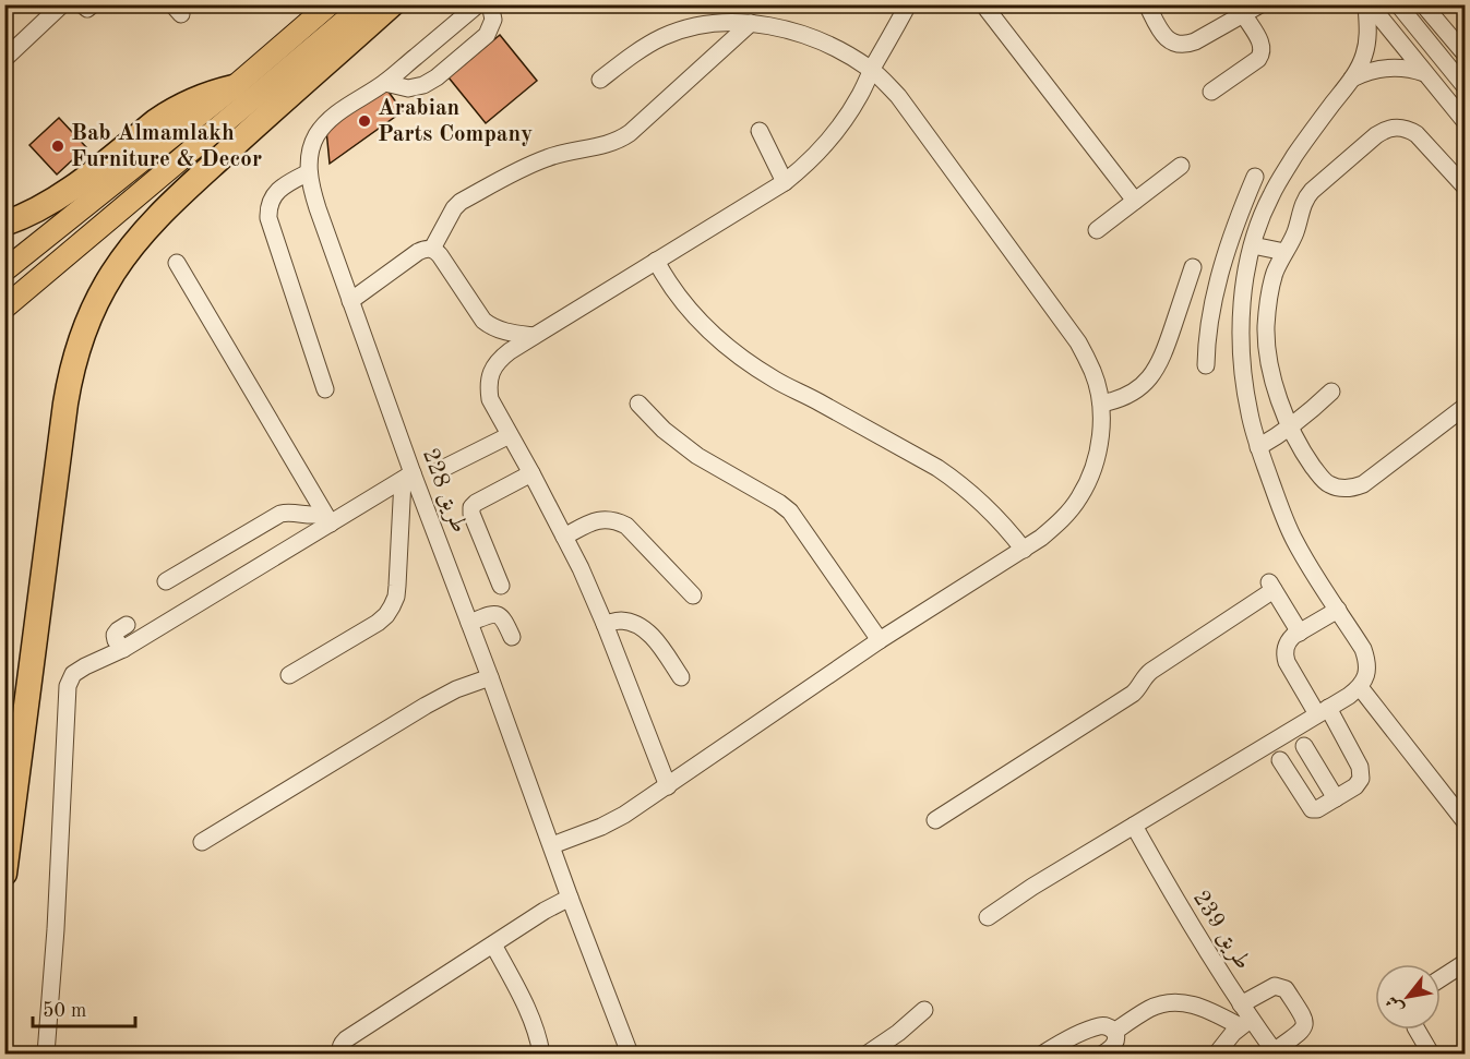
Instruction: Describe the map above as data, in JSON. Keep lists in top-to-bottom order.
{
  "streets": {
    "street": ["طريق 228", "طريق 239"]
  },
  "places": ["Arabian Parts Company", "Bab Almamlakh Furniture & Decor"],
  "scale_bar": "50 m",
  "north": "bottom left"
}
